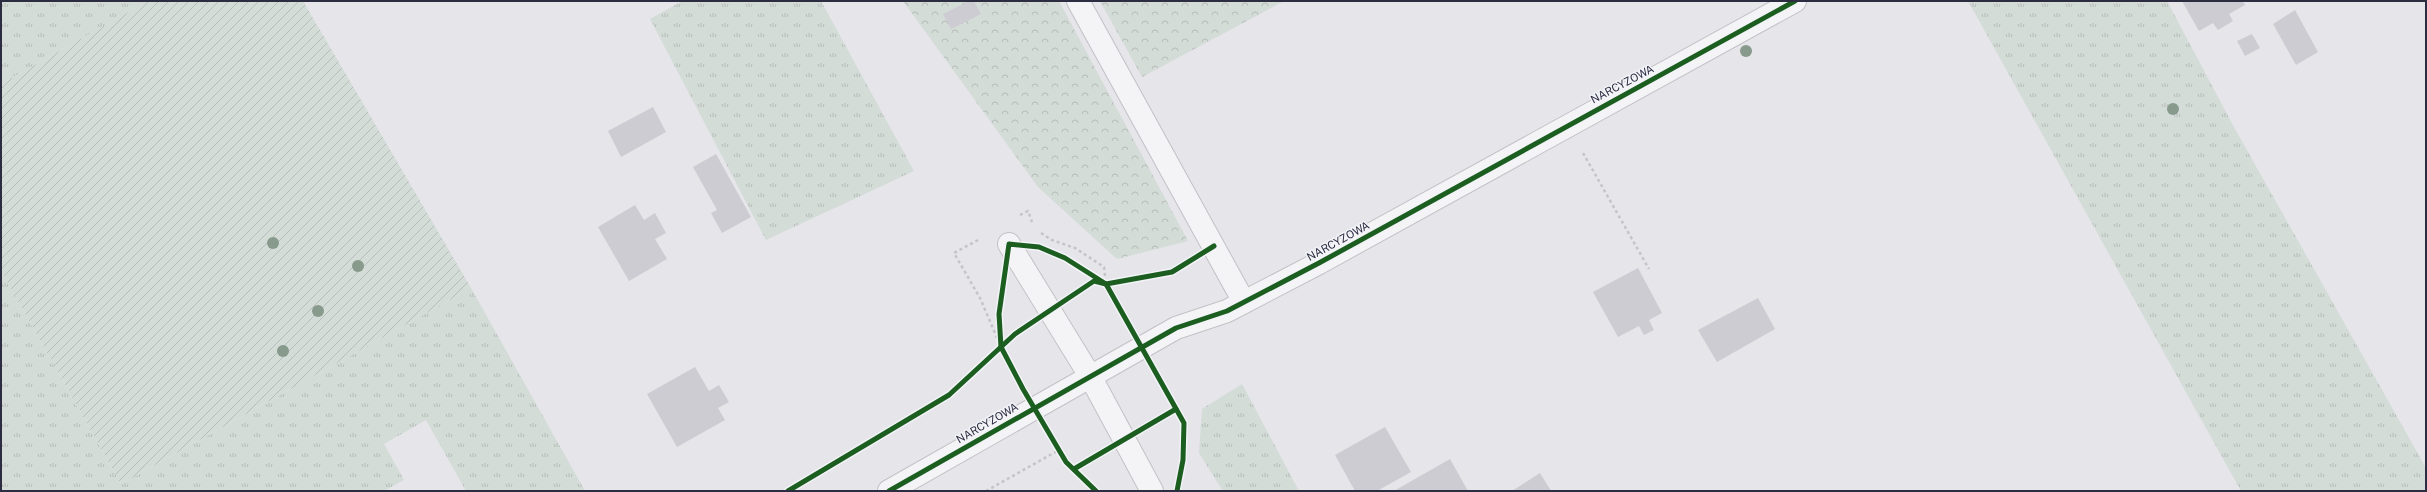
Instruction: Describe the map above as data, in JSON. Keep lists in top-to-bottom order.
{
  "streets": {
    "street": ["NARCYZOWA"]
  }
}
